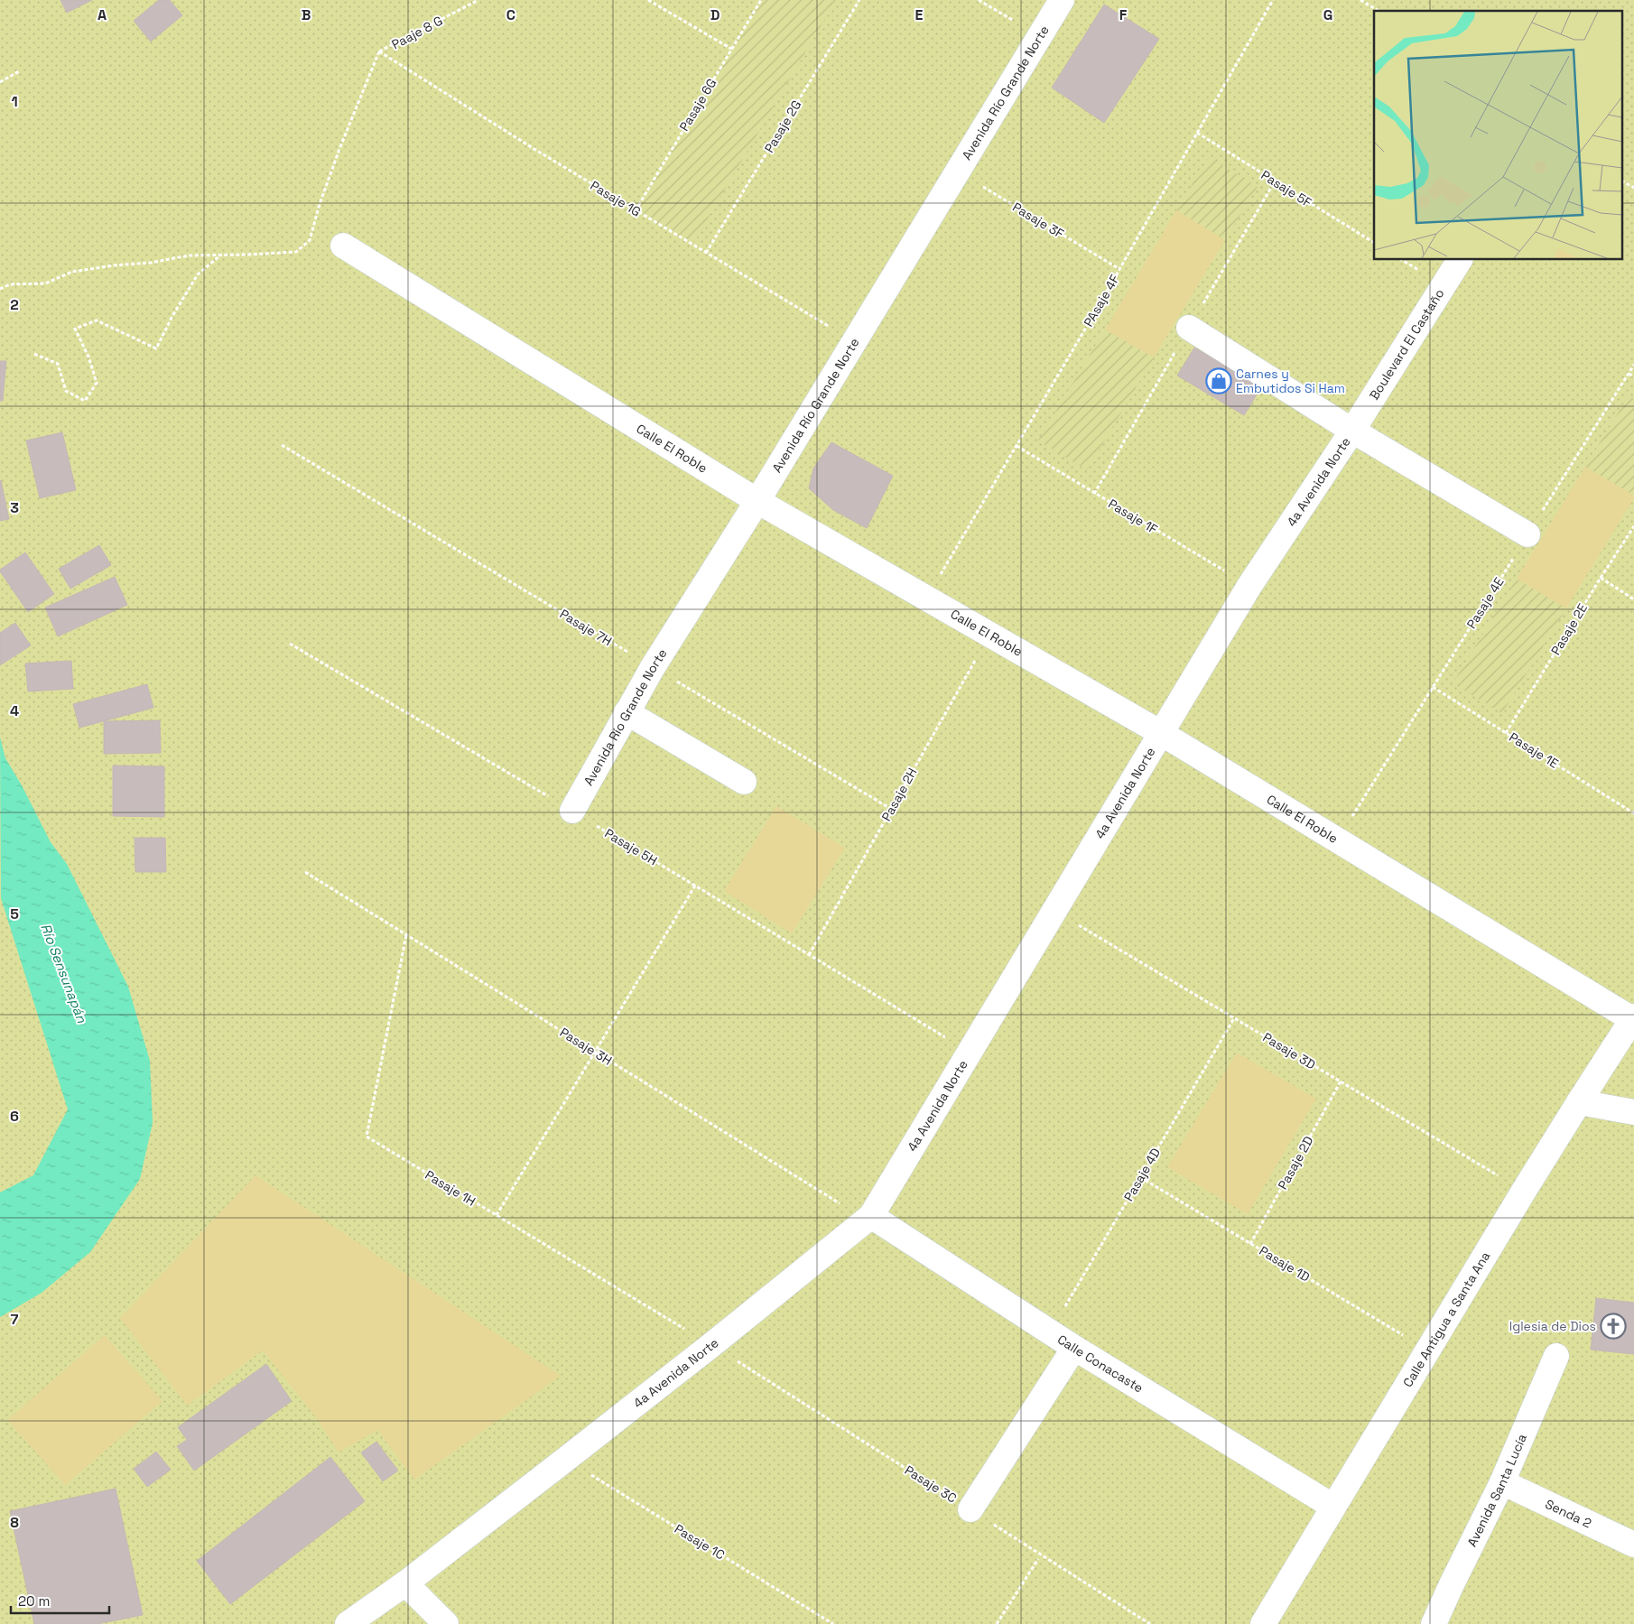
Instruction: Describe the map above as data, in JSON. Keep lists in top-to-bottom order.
{
  "streets": {
    "street": [
      "Avenida Río Grande Norte",
      "Boulevard El Castaño",
      "Calle El Roble",
      "4a Avenida Norte",
      "Calle Antigua a Santa Ana",
      "Calle Conacaste",
      "Avenida Santa Lucía",
      "Senda 2"
    ],
    "path": [
      "Paaje 8 G",
      "Pasaje 6G",
      "Pasaje 2G",
      "Pasaje 5F",
      "Pasaje 1G",
      "Pasaje 3F",
      "PAsaje 4F",
      "Pasaje 1F",
      "Pasaje 4E",
      "Pasaje 7H",
      "Pasaje 2E",
      "Pasaje 1E",
      "Pasaje 2H",
      "Pasaje 5H",
      "Pasaje 3H",
      "Pasaje 3D",
      "Pasaje 2D",
      "Pasaje 4D",
      "Pasaje 1H",
      "Pasaje 1D",
      "Pasaje 3C",
      "Pasaje 1C"
    ]
  },
  "crossings": [
    ["Paaje 8 G", "Pasaje 1G"],
    ["Avenida Río Grande Norte", "Pasaje 1G"],
    ["Avenida Río Grande Norte", "Pasaje 3F"],
    ["Avenida Río Grande Norte", "Calle El Roble"],
    ["Avenida Río Grande Norte", "Pasaje 7H"],
    ["Avenida Río Grande Norte", "Pasaje 5H"],
    ["Pasaje 6G", "Pasaje 1G"],
    ["Pasaje 2G", "Pasaje 1G"],
    ["Pasaje 5F", "PAsaje 4F"],
    ["Pasaje 3F", "PAsaje 4F"],
    ["PAsaje 4F", "Calle El Roble"],
    ["PAsaje 4F", "Pasaje 1F"],
    ["Boulevard El Castaño", "4a Avenida Norte"],
    ["Calle El Roble", "4a Avenida Norte"],
    ["Calle El Roble", "Pasaje 4E"],
    ["Calle El Roble", "Pasaje 2H"],
    ["Calle El Roble", "Calle Antigua a Santa Ana"],
    ["4a Avenida Norte", "Pasaje 1F"],
    ["4a Avenida Norte", "Pasaje 5H"],
    ["4a Avenida Norte", "Pasaje 3H"],
    ["4a Avenida Norte", "Pasaje 3D"],
    ["4a Avenida Norte", "Pasaje 1H"],
    ["4a Avenida Norte", "Calle Conacaste"],
    ["4a Avenida Norte", "Pasaje 3C"],
    ["4a Avenida Norte", "Pasaje 1C"],
    ["Pasaje 4E", "Pasaje 1E"],
    ["Pasaje 7H", "Pasaje 2H"],
    ["Pasaje 2E", "Pasaje 1E"],
    ["Pasaje 2H", "Pasaje 5H"],
    ["Pasaje 3H", "Pasaje 1H"],
    ["Pasaje 3H", "Calle Conacaste"],
    ["Pasaje 3D", "Pasaje 2D"],
    ["Pasaje 3D", "Pasaje 4D"],
    ["Pasaje 3D", "Calle Antigua a Santa Ana"],
    ["Pasaje 2D", "Pasaje 1D"],
    ["Pasaje 4D", "Pasaje 1D"],
    ["Pasaje 4D", "Calle Conacaste"],
    ["Pasaje 1H", "Pasaje 3C"],
    ["Pasaje 1D", "Calle Antigua a Santa Ana"],
    ["Calle Antigua a Santa Ana", "Calle Conacaste"],
    ["Avenida Santa Lucía", "Senda 2"]
  ],
  "water": ["Río Sensunapán"],
  "places": {
    "shop": ["Carnes y Embutidos Si Ham"],
    "church": ["Iglesia de Dios"]
  },
  "scale_bar": "20 m",
  "grid": {
    "columns": [
      "A",
      "B",
      "C",
      "D",
      "E",
      "F",
      "G"
    ],
    "rows": [
      "1",
      "2",
      "3",
      "4",
      "5",
      "6",
      "7",
      "8"
    ]
  }
}
